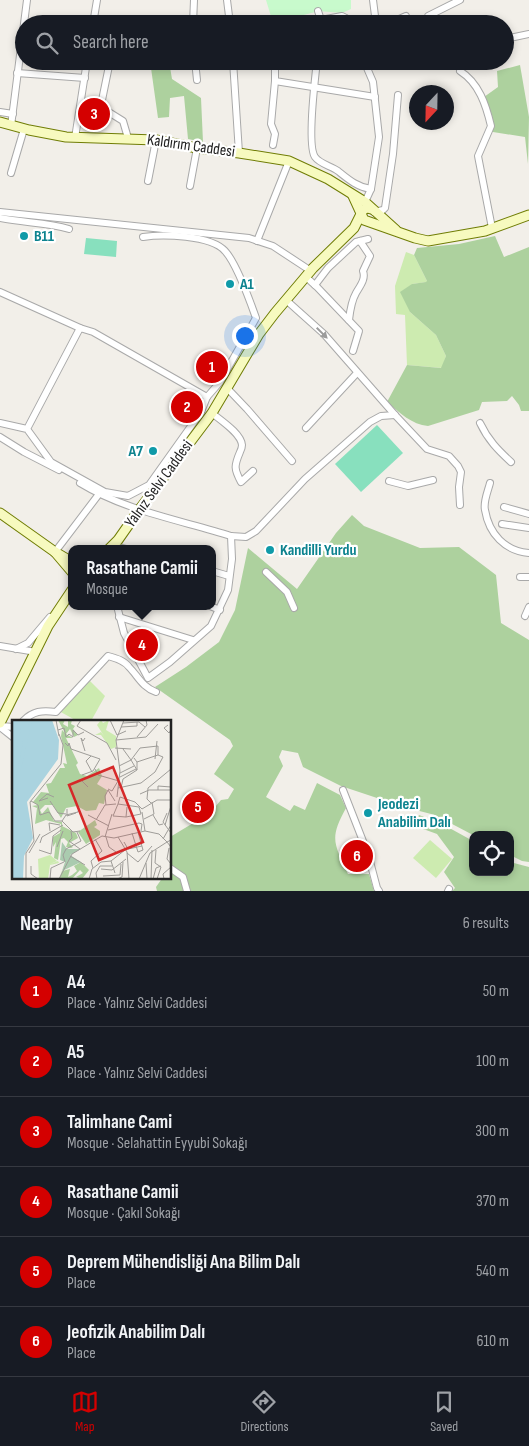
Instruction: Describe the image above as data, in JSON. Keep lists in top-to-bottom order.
{
  "streets": {
    "street": ["Kaldırım Caddesi", "Yalnız Selvi Caddesi"]
  },
  "places": [
    "B11",
    "A1",
    "A7",
    "Kandilli Yurdu",
    "Jeodezi Anabilim Dalı"
  ],
  "north": "bottom",
  "page": {
    "search": "Search here",
    "pins": [
      "3",
      "1",
      "2",
      "4",
      "5",
      "6"
    ],
    "popup": ["Rasathane Camii", "Mosque"],
    "heading": ["Nearby", "6 results"],
    "list": [
      {
        "mark": "1",
        "name": "A4",
        "note": "Place · Yalnız Selvi Caddesi",
        "value": "50 m"
      },
      {
        "mark": "2",
        "name": "A5",
        "note": "Place · Yalnız Selvi Caddesi",
        "value": "100 m"
      },
      {
        "mark": "3",
        "name": "Talimhane Cami",
        "note": "Mosque · Selahattin Eyyubi Sokağı",
        "value": "300 m"
      },
      {
        "mark": "4",
        "name": "Rasathane Camii",
        "note": "Mosque · Çakıl Sokağı",
        "value": "370 m"
      },
      {
        "mark": "5",
        "name": "Deprem Mühendisliği Ana Bilim Dalı",
        "note": "Place",
        "value": "540 m"
      },
      {
        "mark": "6",
        "name": "Jeofizik Anabilim Dalı",
        "note": "Place",
        "value": "610 m"
      }
    ],
    "nav": ["Map", "Directions", "Saved"]
  }
}
